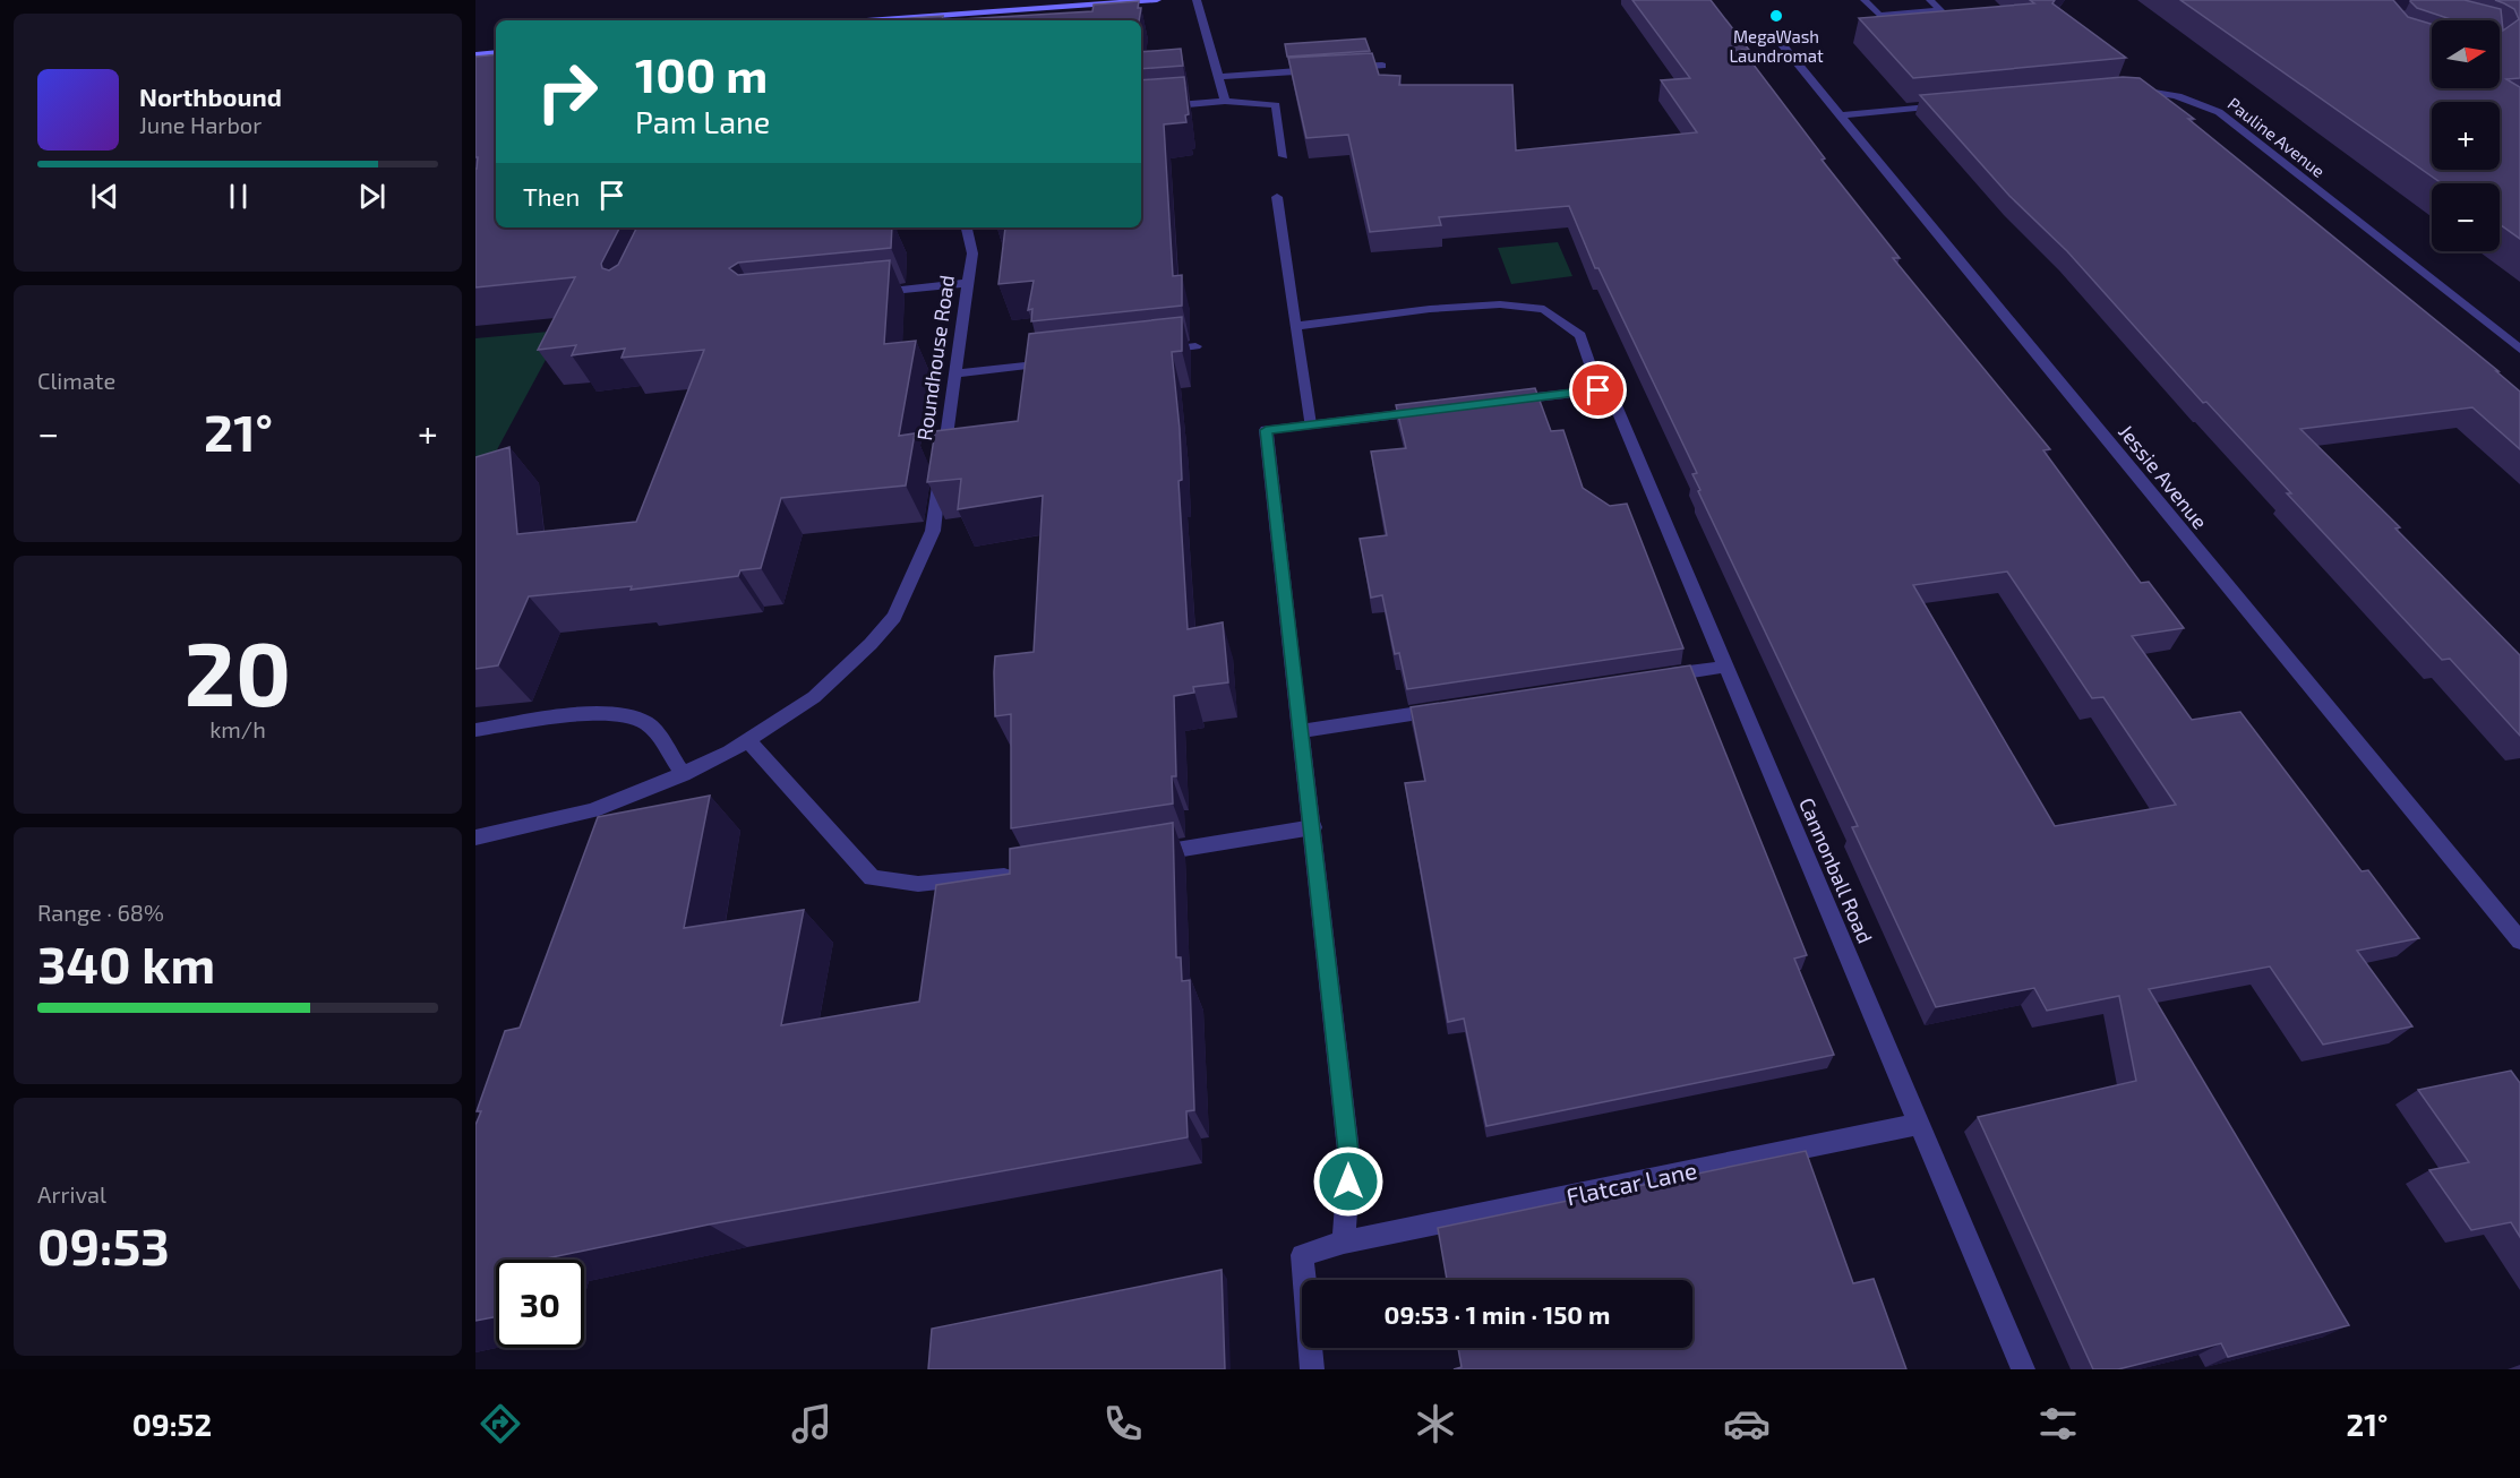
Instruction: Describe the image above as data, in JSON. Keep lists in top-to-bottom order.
{
  "streets": {
    "street": [
      "Pauline Avenue",
      "Roundhouse Road",
      "Jessie Avenue",
      "Cannonball Road",
      "Flatcar Lane"
    ]
  },
  "crossings": [
    ["Cannonball Road", "Flatcar Lane"]
  ],
  "places": ["MegaWash Laundromat"],
  "north": "right",
  "page": {
    "map_buttons": ["+", "−"],
    "turn": ["100 m", "Pam Lane"],
    "song": ["Northbound", "June Harbor"],
    "then": "Then",
    "tile": [
      "Climate",
      ["20", "km/h"],
      ["Range · 68%", "340 km"],
      ["Arrival", "09:53"]
    ],
    "heat": ["−", "21°", "+"],
    "limit": "30",
    "trip": "09:53 · 1 min · 150 m",
    "tabs": ["09:52", "21°"]
  }
}
